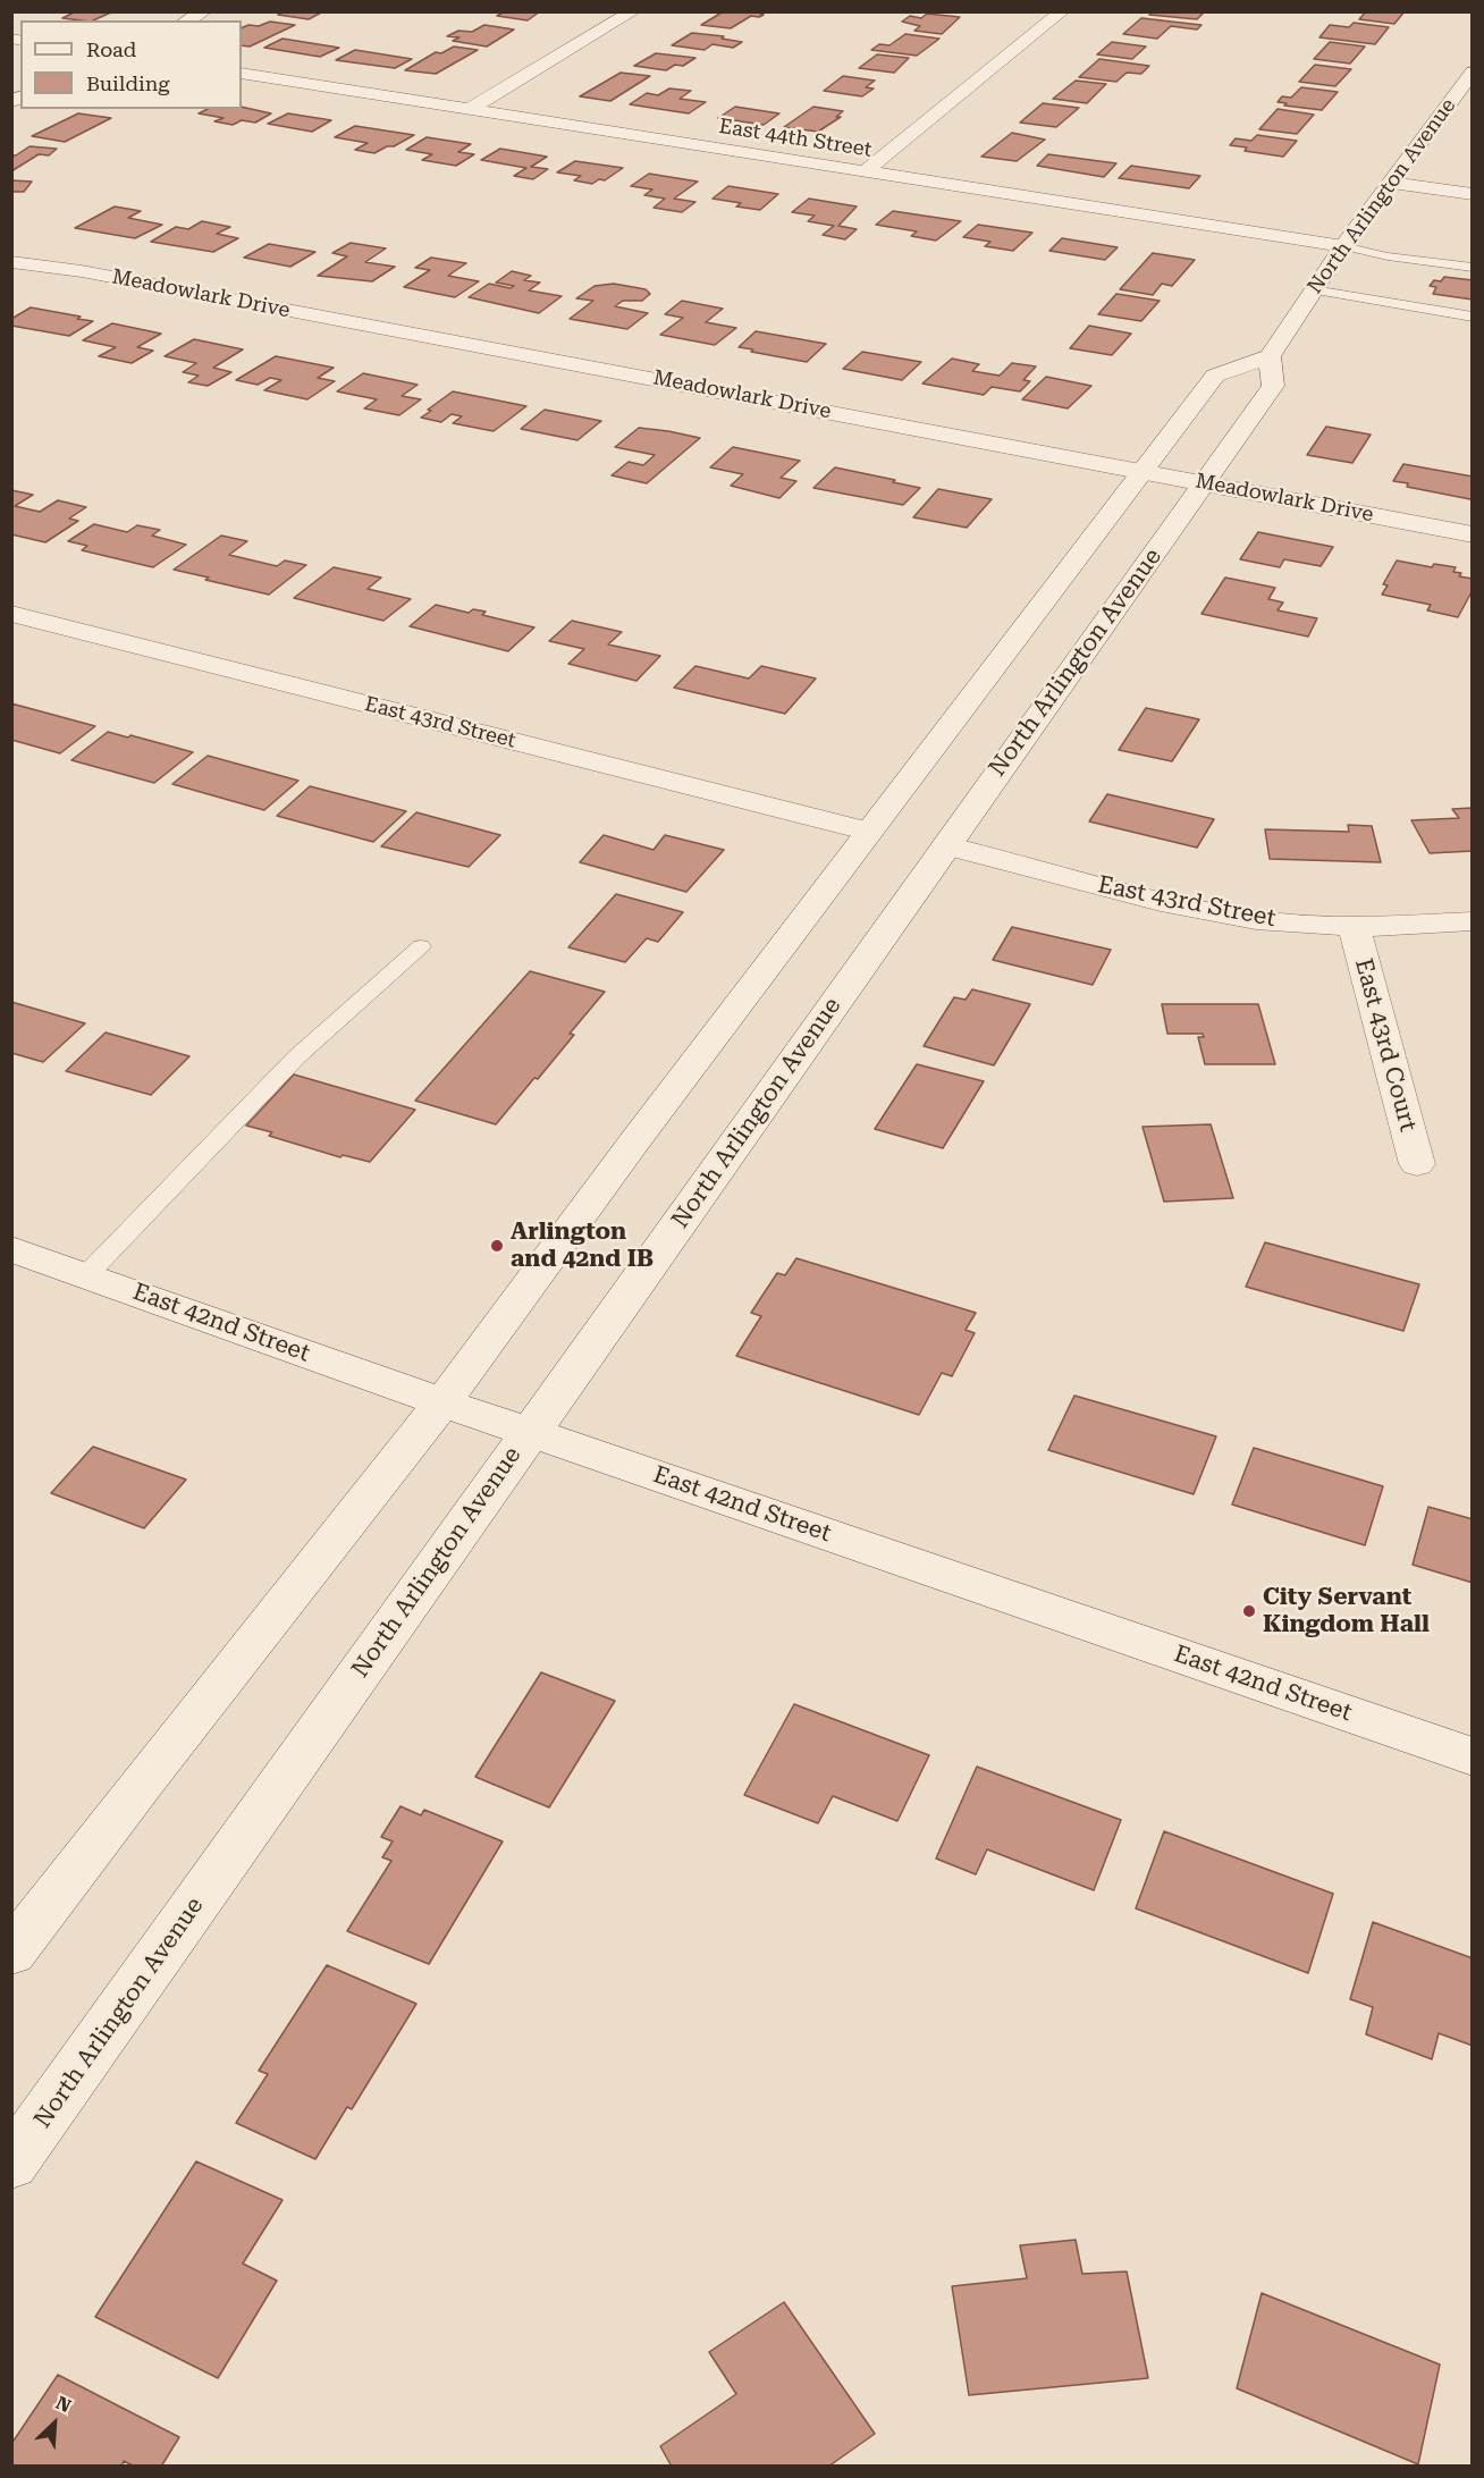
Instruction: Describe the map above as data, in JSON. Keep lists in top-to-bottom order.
{
  "streets": {
    "street": [
      "East 44th Street",
      "North Arlington Avenue",
      "Meadowlark Drive",
      "East 43rd Street",
      "East 43rd Court",
      "East 42nd Street"
    ]
  },
  "crossings": [
    ["East 44th Street", "North Arlington Avenue"],
    ["North Arlington Avenue", "Meadowlark Drive"],
    ["North Arlington Avenue", "East 43rd Street"],
    ["North Arlington Avenue", "East 42nd Street"],
    ["East 43rd Street", "East 43rd Court"]
  ],
  "places": ["Arlington and 42nd IB", "City Servant Kingdom Hall"],
  "legend": ["Road", "Building"],
  "north": "top right"
}
